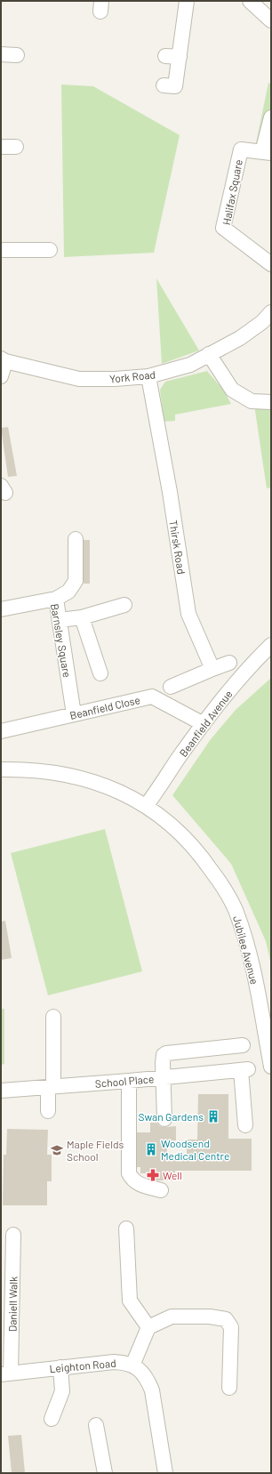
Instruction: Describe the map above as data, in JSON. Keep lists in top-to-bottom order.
{
  "streets": {
    "street": [
      "Halifax Square",
      "York Road",
      "Thirsk Road",
      "Barnsley Square",
      "Beanfield Close",
      "Beanfield Avenue",
      "Jubilee Avenue",
      "School Place",
      "Daniell Walk",
      "Leighton Road"
    ]
  },
  "crossings": [
    ["York Road", "Thirsk Road"],
    ["Barnsley Square", "Beanfield Close"],
    ["Beanfield Close", "Beanfield Avenue"],
    ["Beanfield Avenue", "Jubilee Avenue"],
    ["Daniell Walk", "Leighton Road"]
  ],
  "places": {
    "building": ["Swan Gardens", "Woodsend Medical Centre"],
    "school or university": ["Maple Fields School"],
    "pharmacy": ["Well"]
  }
}
